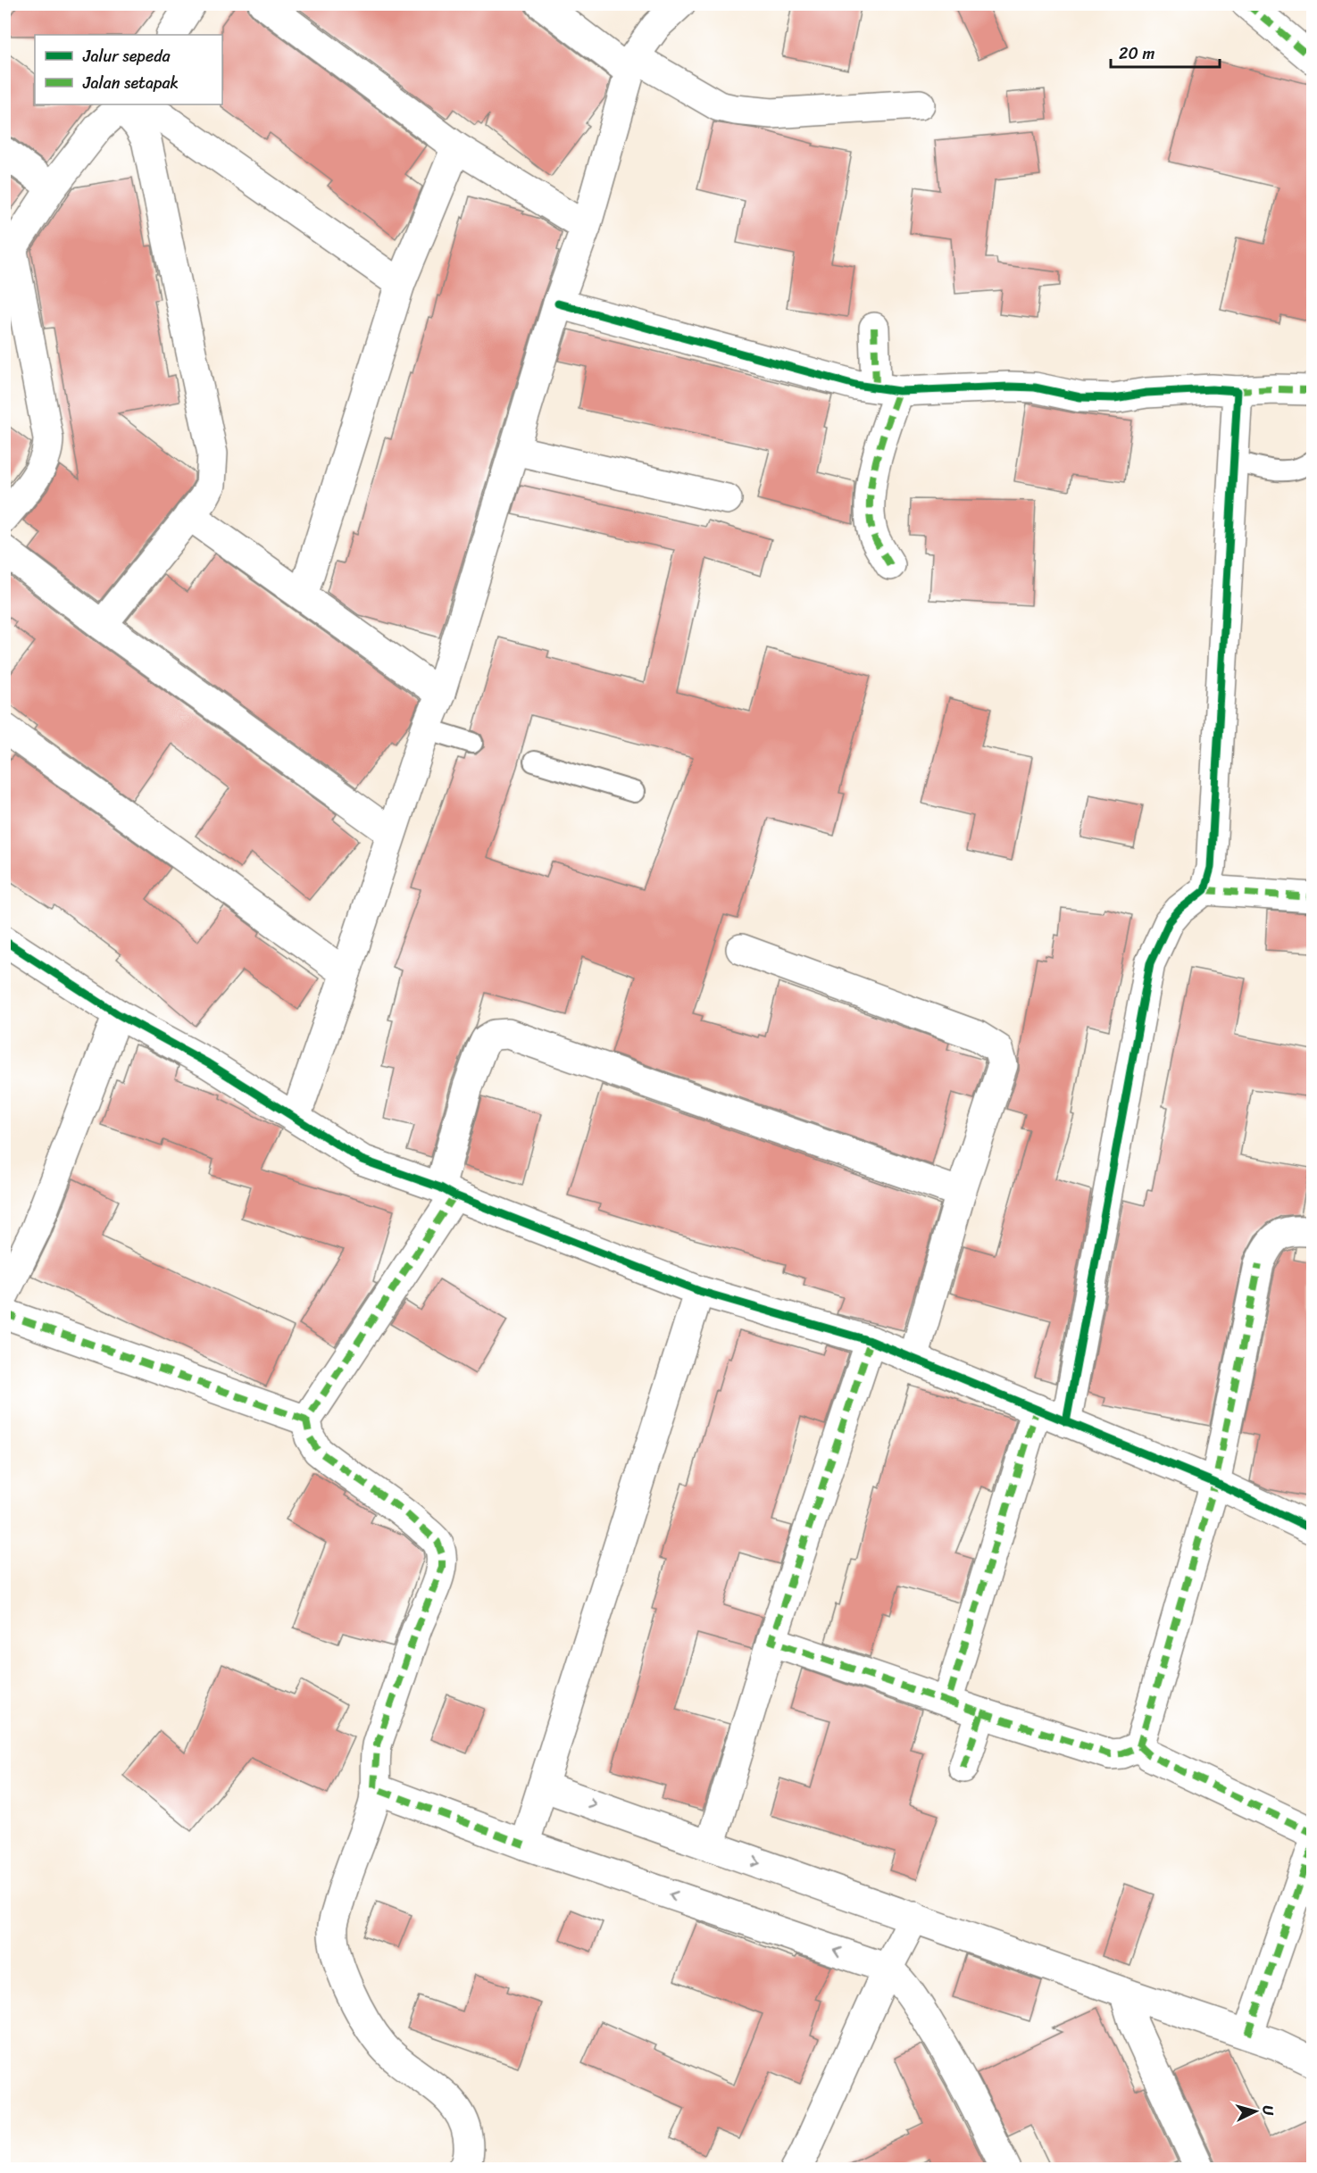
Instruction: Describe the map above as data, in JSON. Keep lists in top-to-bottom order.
{
  "legend": ["Jalur sepeda", "Jalan setapak"],
  "scale_bar": "20 m",
  "north": "right"
}
